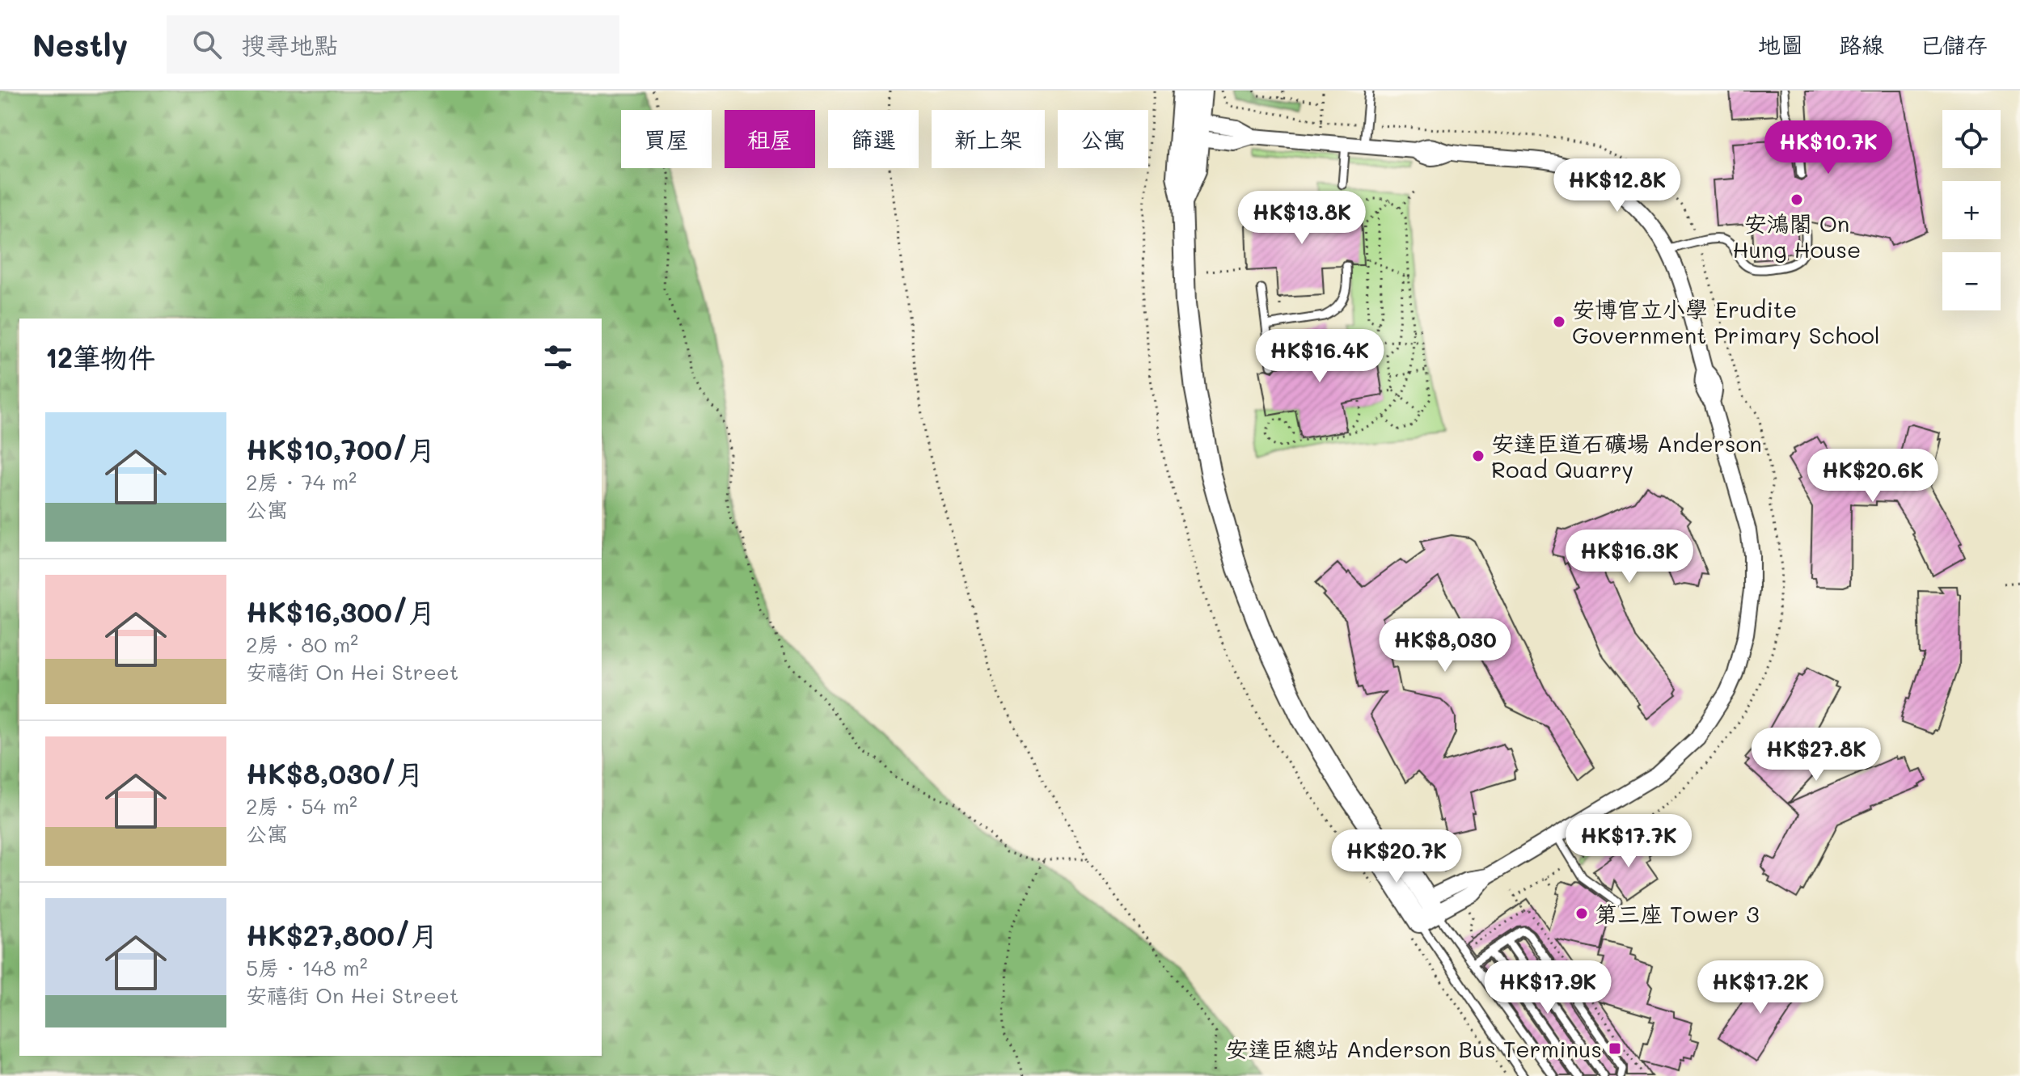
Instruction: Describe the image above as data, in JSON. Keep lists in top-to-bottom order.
{
  "places": {
    "other": [
      "安鴻閣 On Hung House",
      "安博官立小學 Erudite Government Primary School",
      "安達臣道石礦場 Anderson Road Quarry",
      "第三座 Tower 3"
    ],
    "transit": ["安達臣總站 Anderson Bus Terminus"]
  },
  "page": {
    "header": "Nestly",
    "search": "搜尋地點",
    "nav": ["地圖", "路線", "已儲存"],
    "map_buttons": ["+", "−"],
    "chip": [
      "買屋",
      "租屋",
      "篩選",
      "新上架",
      "公寓"
    ],
    "price": [
      "HK$10.7K",
      "HK$12.8K",
      "HK$13.8K",
      "HK$16.4K",
      "HK$20.6K",
      "HK$16.3K",
      "HK$8,030",
      "HK$27.8K",
      "HK$17.7K",
      "HK$20.7K",
      "HK$17.9K",
      "HK$17.2K"
    ],
    "heading": "12筆物件",
    "list": [
      {
        "name": "HK$10,700/月",
        "note": "2房 · 74 m² · 公寓"
      },
      {
        "name": "HK$16,300/月",
        "note": "2房 · 80 m² · 安禧街 On Hei Street"
      },
      {
        "name": "HK$8,030/月",
        "note": "2房 · 54 m² · 公寓"
      },
      {
        "name": "HK$27,800/月",
        "note": "5房 · 148 m² · 安禧街 On Hei Street"
      }
    ]
  }
}
